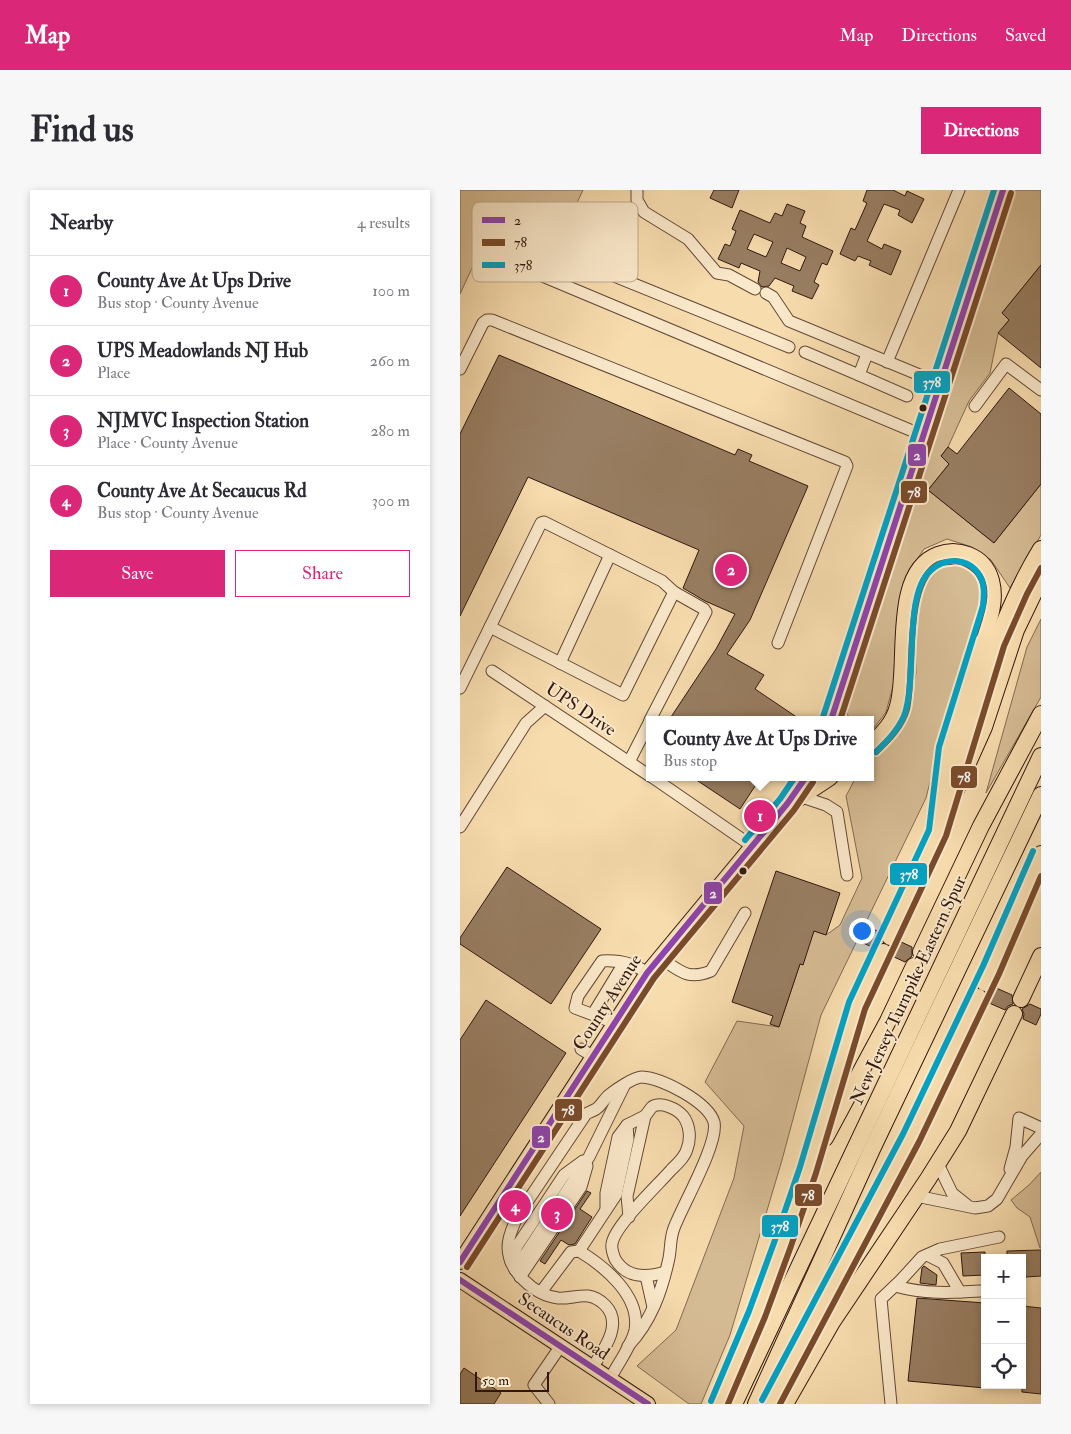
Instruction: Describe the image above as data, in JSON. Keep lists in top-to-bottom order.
{
  "streets": {
    "highway": ["New Jersey Turnpike Eastern Spur"],
    "main road": ["County Avenue", "Secaucus Road"],
    "street": ["UPS Drive"]
  },
  "crossings": [
    ["UPS Drive", "County Avenue"]
  ],
  "lines": ["transit line 2", "transit line 378", "transit line 78"],
  "legend": ["2", "78", "378"],
  "scale_bar": "50 m",
  "page": {
    "header": "Map",
    "nav": ["Map", "Directions", "Saved"],
    "buttons": [
      "Directions",
      ["Save", "Share"]
    ],
    "title": "Find us",
    "heading": ["Nearby", "4 results"],
    "list": [
      {
        "mark": "1",
        "name": "County Ave At Ups Drive",
        "note": "Bus stop · County Avenue",
        "value": "100 m"
      },
      {
        "mark": "2",
        "name": "UPS Meadowlands NJ Hub",
        "note": "Place",
        "value": "260 m"
      },
      {
        "mark": "3",
        "name": "NJMVC Inspection Station",
        "note": "Place · County Avenue",
        "value": "280 m"
      },
      {
        "mark": "4",
        "name": "County Ave At Secaucus Rd",
        "note": "Bus stop · County Avenue",
        "value": "300 m"
      }
    ],
    "pins": [
      "2",
      "1",
      "4",
      "3"
    ],
    "popup": ["County Ave At Ups Drive", "Bus stop"],
    "map_buttons": ["+", "−"],
    "scale": "50 m"
  }
}
